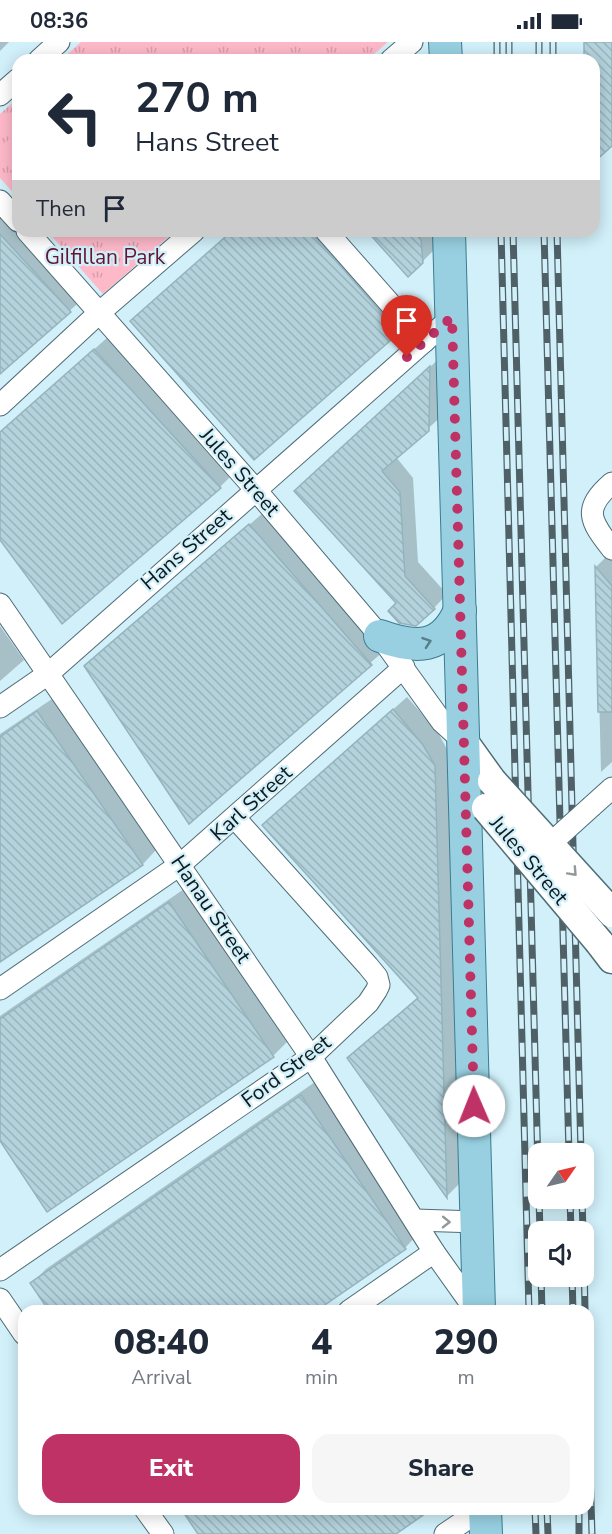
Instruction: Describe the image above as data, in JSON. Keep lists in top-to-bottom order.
{
  "streets": {
    "main road": ["Jules Street"],
    "street": [
      "Hans Street",
      "Karl Street",
      "Hanau Street",
      "Ford Street"
    ]
  },
  "crossings": [
    ["Jules Street", "Hans Street"],
    ["Jules Street", "Karl Street"],
    ["Hans Street", "Hanau Street"],
    ["Karl Street", "Hanau Street"],
    ["Karl Street", "Ford Street"],
    ["Hanau Street", "Ford Street"]
  ],
  "parks": ["Gilfillan Park"],
  "north": "top right",
  "page": {
    "status": "08:36",
    "turn": ["270 m", "Hans Street"],
    "then": "Then",
    "eta": [
      "08:40",
      "Arrival",
      "4",
      "min",
      "290",
      "m"
    ],
    "buttons": ["Exit", "Share"]
  }
}
